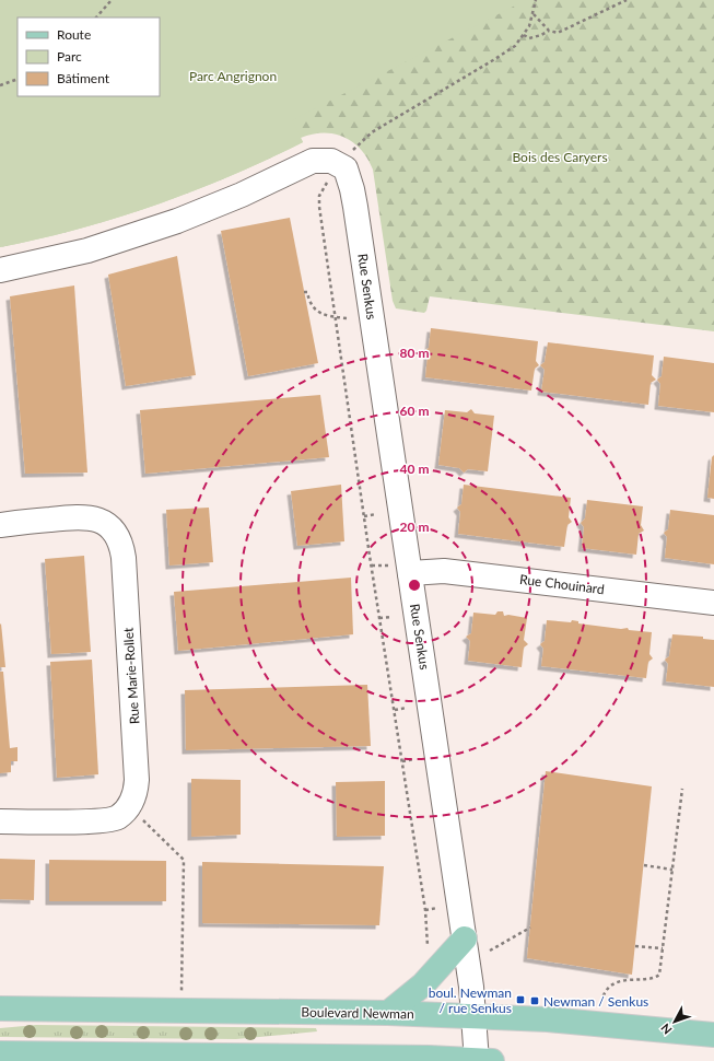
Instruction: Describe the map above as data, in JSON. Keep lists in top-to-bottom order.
{
  "streets": {
    "main road": ["Boulevard Newman"],
    "street": ["Rue Senkus", "Rue Chouinard", "Rue Marie-Rollet"]
  },
  "crossings": [
    ["Rue Senkus", "Rue Chouinard"],
    ["Rue Senkus", "Boulevard Newman"]
  ],
  "parks": ["Parc Angrignon", "Bois des Caryers"],
  "places": {
    "transit": ["boul. Newman / rue Senkus", "Newman / Senkus"]
  },
  "legend": ["Route", "Parc", "Bâtiment"],
  "north": "bottom left",
  "rings": [
    "80 m",
    "60 m",
    "40 m",
    "20 m"
  ]
}
